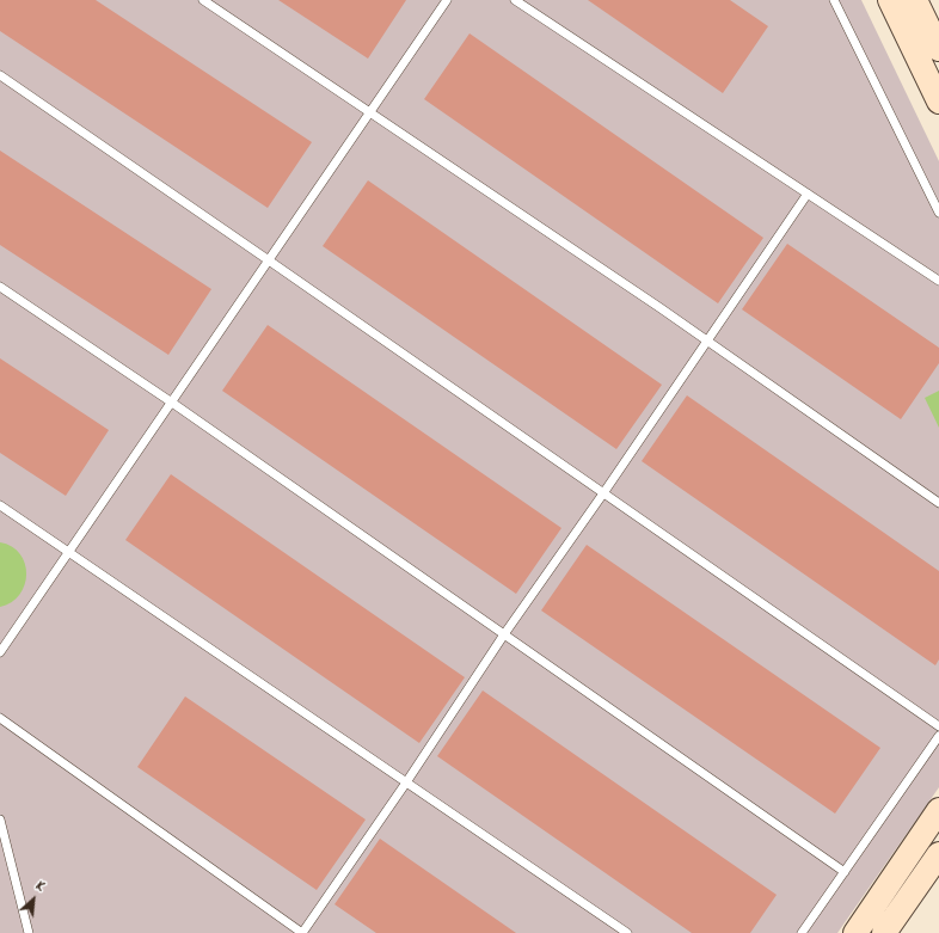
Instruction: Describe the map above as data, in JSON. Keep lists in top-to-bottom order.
{
  "north": "top right"
}
